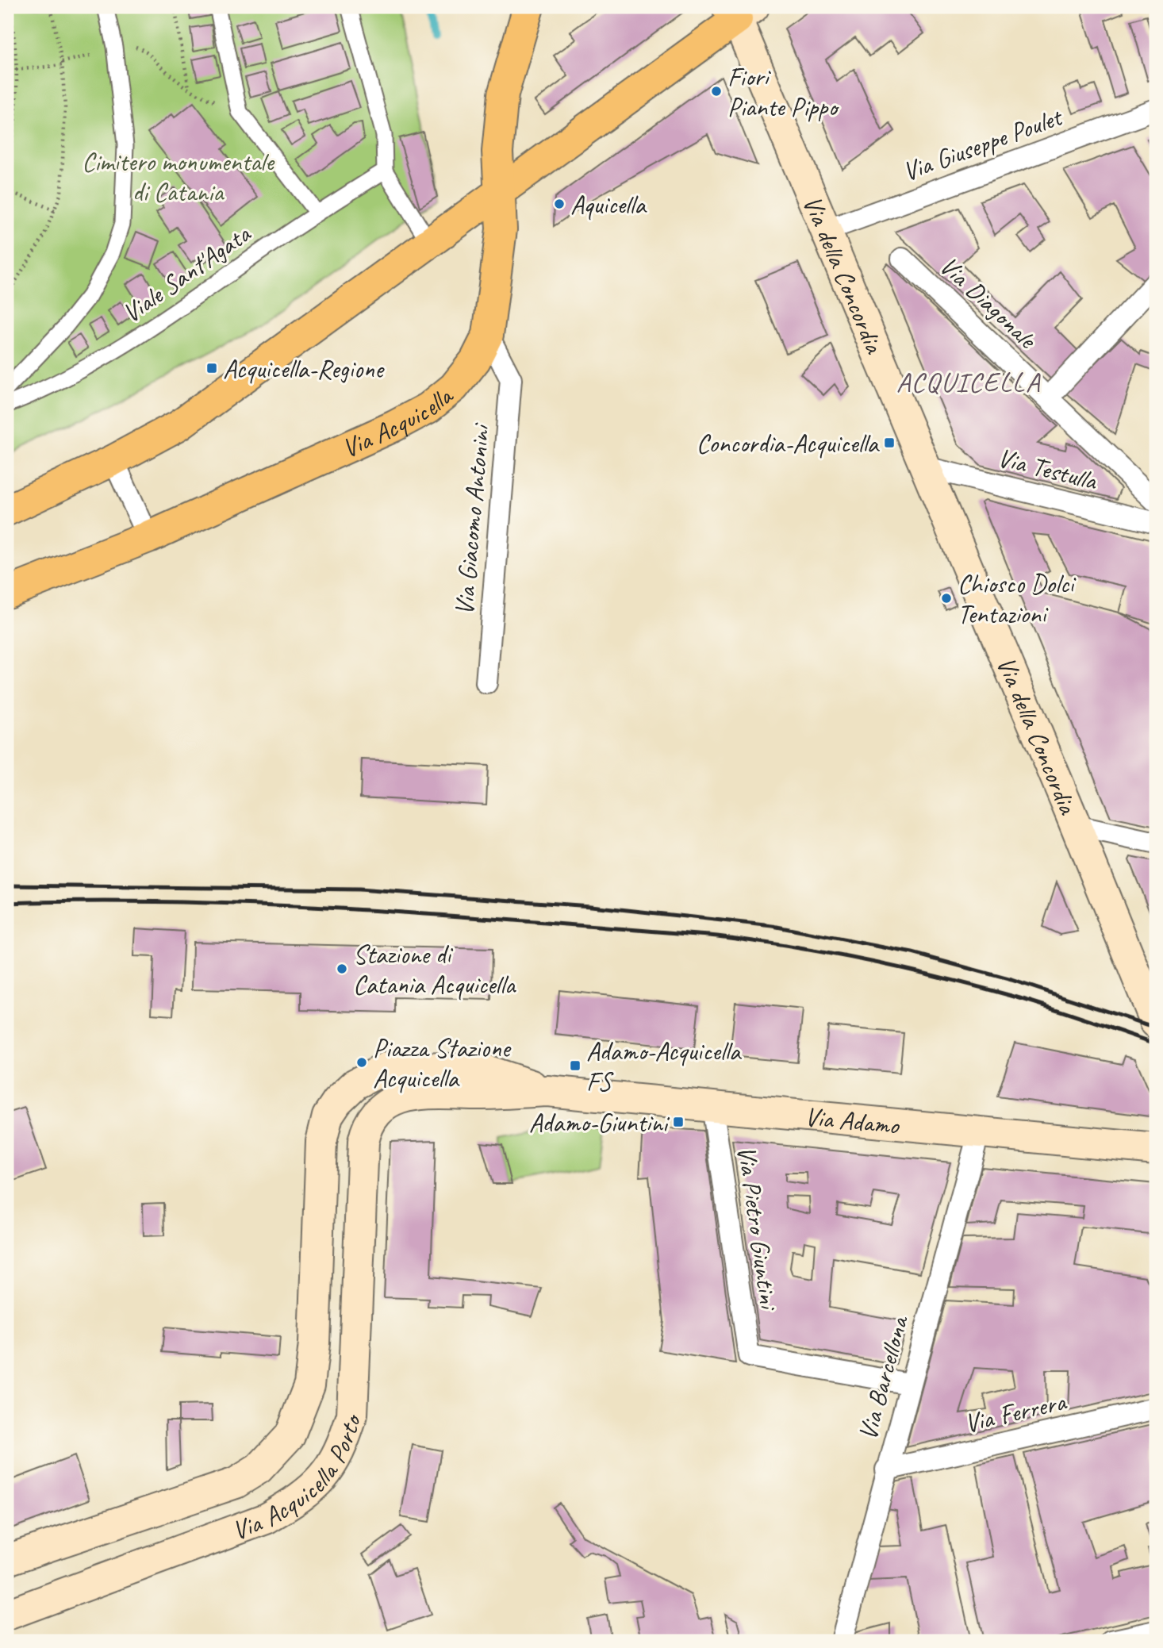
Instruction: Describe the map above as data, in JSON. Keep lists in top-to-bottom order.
{
  "streets": {
    "main road": [
      "Via della Concordia",
      "Via Acquicella",
      "Via Adamo",
      "Via Acquicella Porto"
    ],
    "street": [
      "Via Giuseppe Poulet",
      "Viale Sant'Agata",
      "Via Diagonale",
      "Via Testulla",
      "Via Giacomo Antonini",
      "Via Pietro Giuntini",
      "Via Barcellona",
      "Via Ferrera"
    ]
  },
  "crossings": [
    ["Via Giuseppe Poulet", "Via della Concordia"],
    ["Via della Concordia", "Via Testulla"],
    ["Via Acquicella", "Via Giacomo Antonini"],
    ["Via Adamo", "Via Pietro Giuntini"],
    ["Via Adamo", "Via Barcellona"],
    ["Via Adamo", "Via Acquicella Porto"],
    ["Via Pietro Giuntini", "Via Barcellona"],
    ["Via Barcellona", "Via Ferrera"]
  ],
  "districts": ["ACQUICELLA"],
  "parks": ["Cimitero monumentale di Catania"],
  "places": {
    "other": [
      "Fiori Piante Pippo",
      "Aquicella",
      "Chiosco Dolci Tentazioni",
      "Stazione di Catania Acquicella",
      "Piazza Stazione Acquicella"
    ],
    "transit": [
      "Acquicella-Regione",
      "Concordia-Acquicella",
      "Adamo-Acquicella FS",
      "Adamo-Giuntini"
    ]
  }
}
